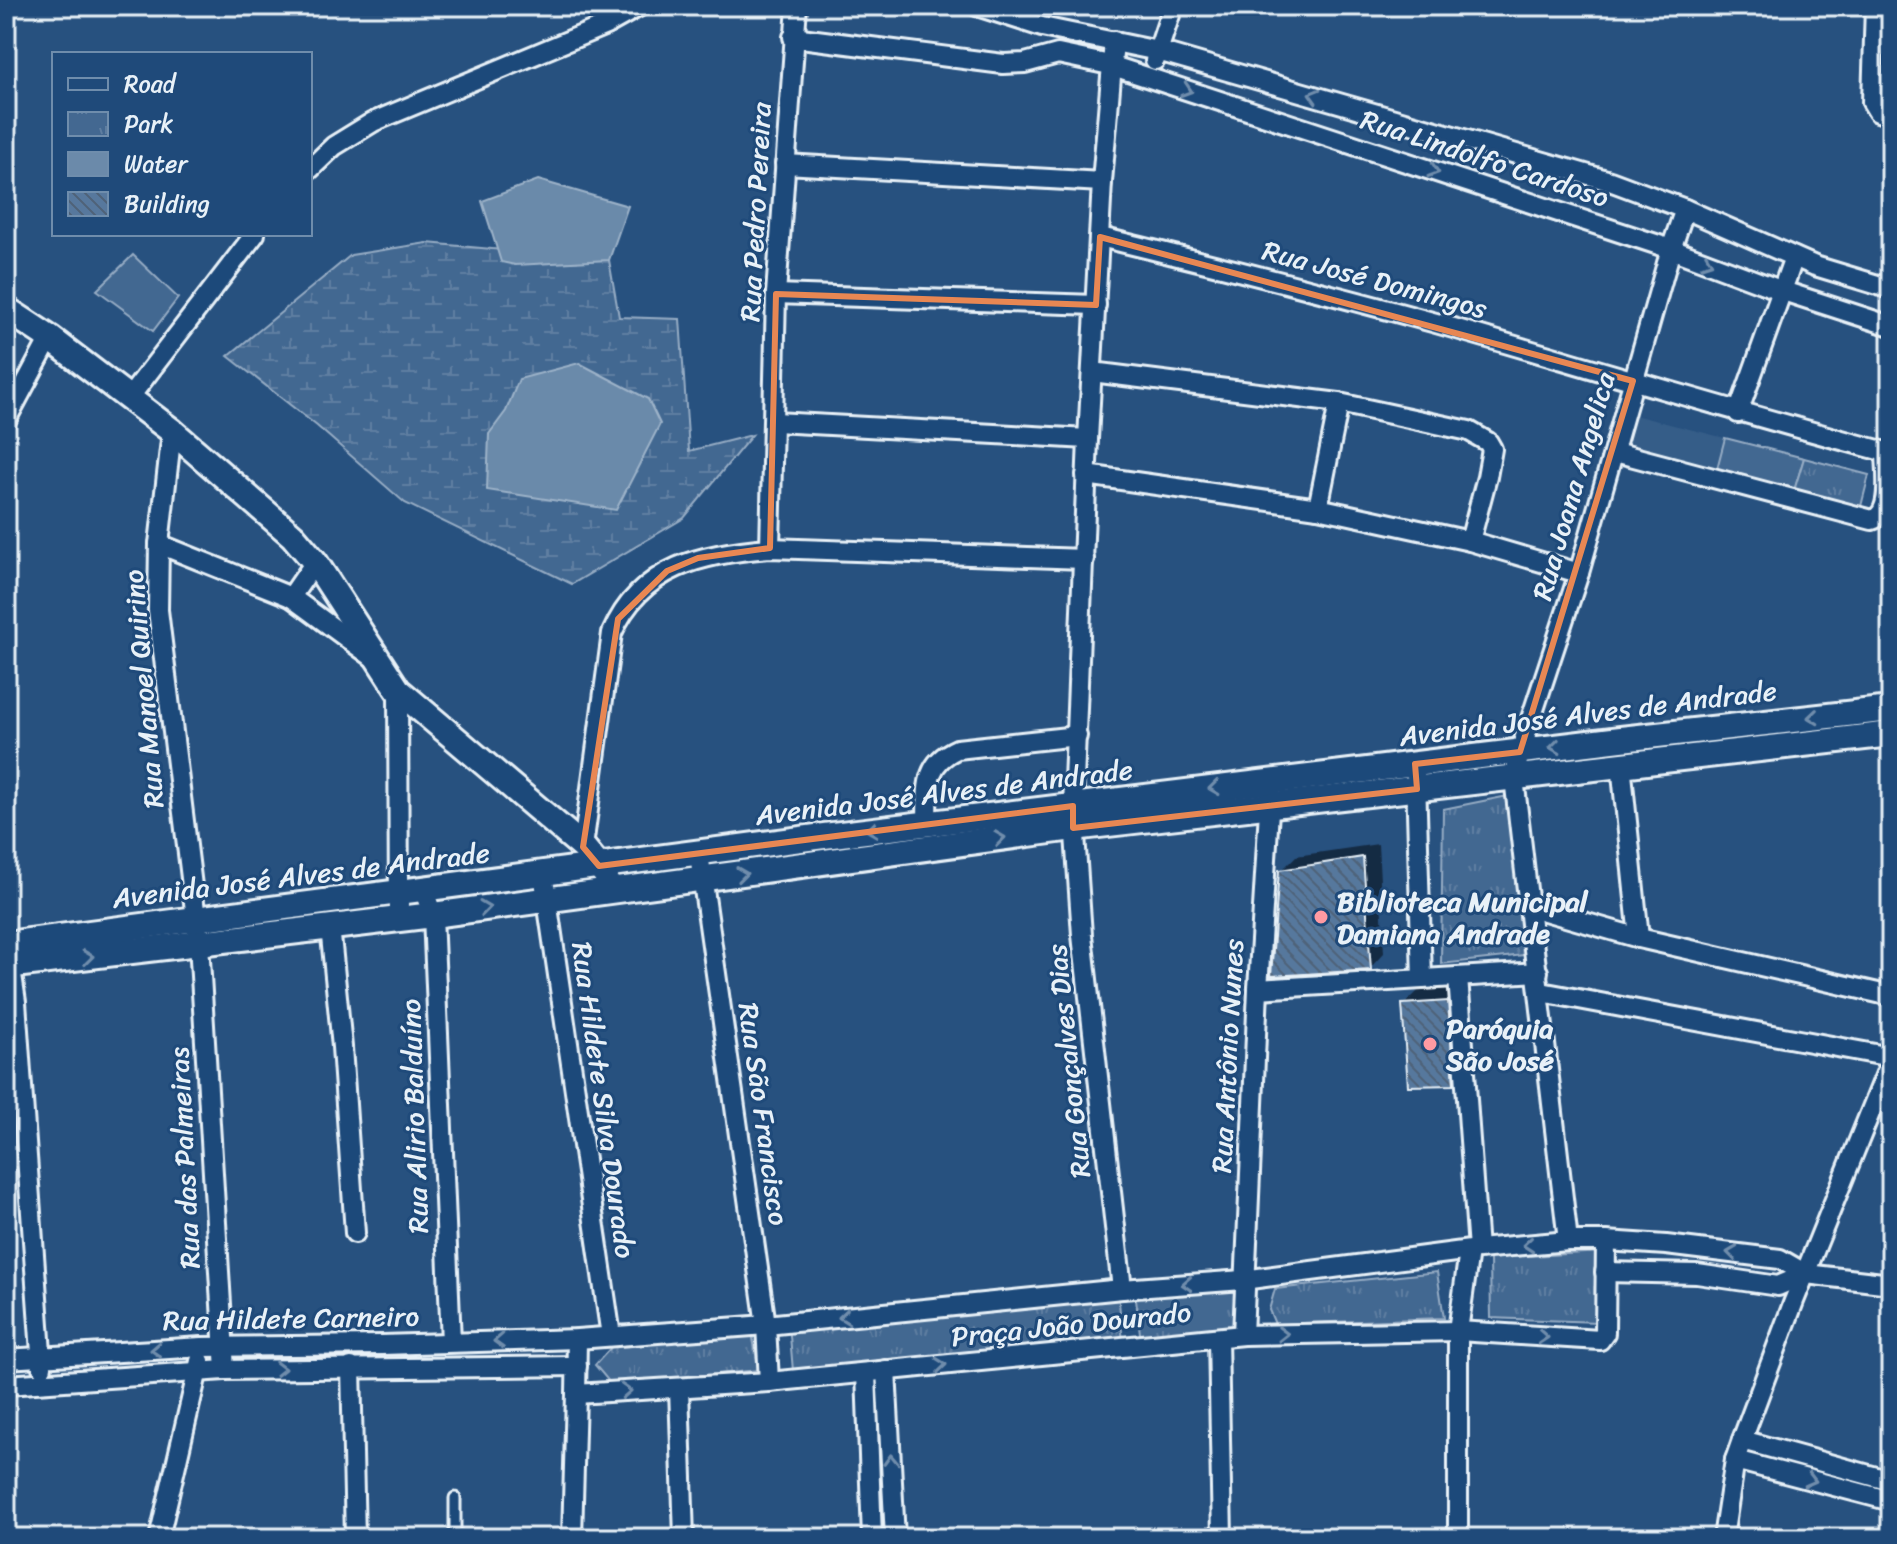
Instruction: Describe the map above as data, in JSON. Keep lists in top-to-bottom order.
{
  "streets": {
    "main road": ["Avenida José Alves de Andrade"],
    "street": [
      "Rua Lindolfo Cardoso",
      "Rua Pedro Pereira",
      "Rua José Domingos",
      "Rua Joana Angelica",
      "Rua Manoel Quirino",
      "Rua Antônio Nunes",
      "Rua Gonçalves Dias",
      "Rua Hildete Silva Dourado",
      "Rua São Francisco",
      "Rua Alirio Balduíno",
      "Rua das Palmeiras",
      "Rua Hildete Carneiro",
      "Praça João Dourado"
    ]
  },
  "crossings": [
    ["Rua Lindolfo Cardoso", "Rua Joana Angelica"],
    ["Rua José Domingos", "Rua Joana Angelica"],
    ["Rua Joana Angelica", "Avenida José Alves de Andrade"],
    ["Rua Manoel Quirino", "Avenida José Alves de Andrade"],
    ["Rua Manoel Quirino", "Rua das Palmeiras"],
    ["Avenida José Alves de Andrade", "Rua Antônio Nunes"],
    ["Avenida José Alves de Andrade", "Rua Gonçalves Dias"],
    ["Avenida José Alves de Andrade", "Rua Hildete Silva Dourado"],
    ["Avenida José Alves de Andrade", "Rua São Francisco"],
    ["Avenida José Alves de Andrade", "Rua Alirio Balduíno"],
    ["Avenida José Alves de Andrade", "Rua das Palmeiras"],
    ["Rua Antônio Nunes", "Praça João Dourado"],
    ["Rua Gonçalves Dias", "Praça João Dourado"],
    ["Rua Hildete Silva Dourado", "Praça João Dourado"],
    ["Rua São Francisco", "Praça João Dourado"],
    ["Rua Alirio Balduíno", "Rua Hildete Carneiro"],
    ["Rua das Palmeiras", "Rua Hildete Carneiro"],
    ["Rua Hildete Carneiro", "Praça João Dourado"]
  ],
  "places": ["Biblioteca Municipal Damiana Andrade", "Paróquia São José"],
  "legend": [
    "Road",
    "Park",
    "Water",
    "Building"
  ]
}
